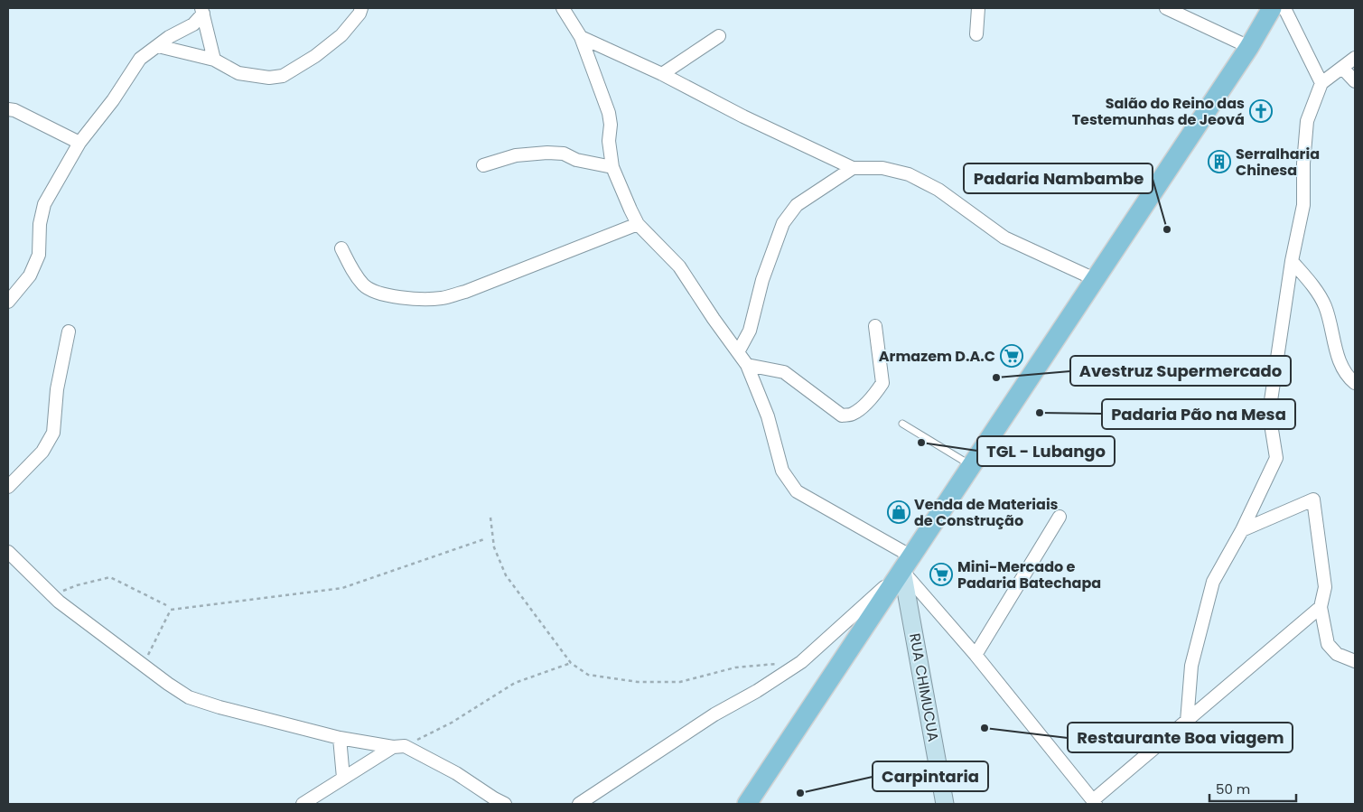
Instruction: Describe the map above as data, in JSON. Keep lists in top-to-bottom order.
{
  "streets": {
    "street": ["RUA CHIMUCUA"]
  },
  "places": {
    "church": ["Salão do Reino das Testemunhas de Jeová"],
    "building": ["Serralharia Chinesa"],
    "other": [
      "Padaria Nambambe",
      "Avestruz Supermercado",
      "Padaria Pão na Mesa",
      "TGL - Lubango",
      "Restaurante Boa viagem",
      "Carpintaria"
    ],
    "supermarket": ["Armazem D.A.C", "Mini-Mercado e Padaria Batechapa"],
    "shop": ["Venda de Materiais de Construção"]
  },
  "scale_bar": "50 m"
}
